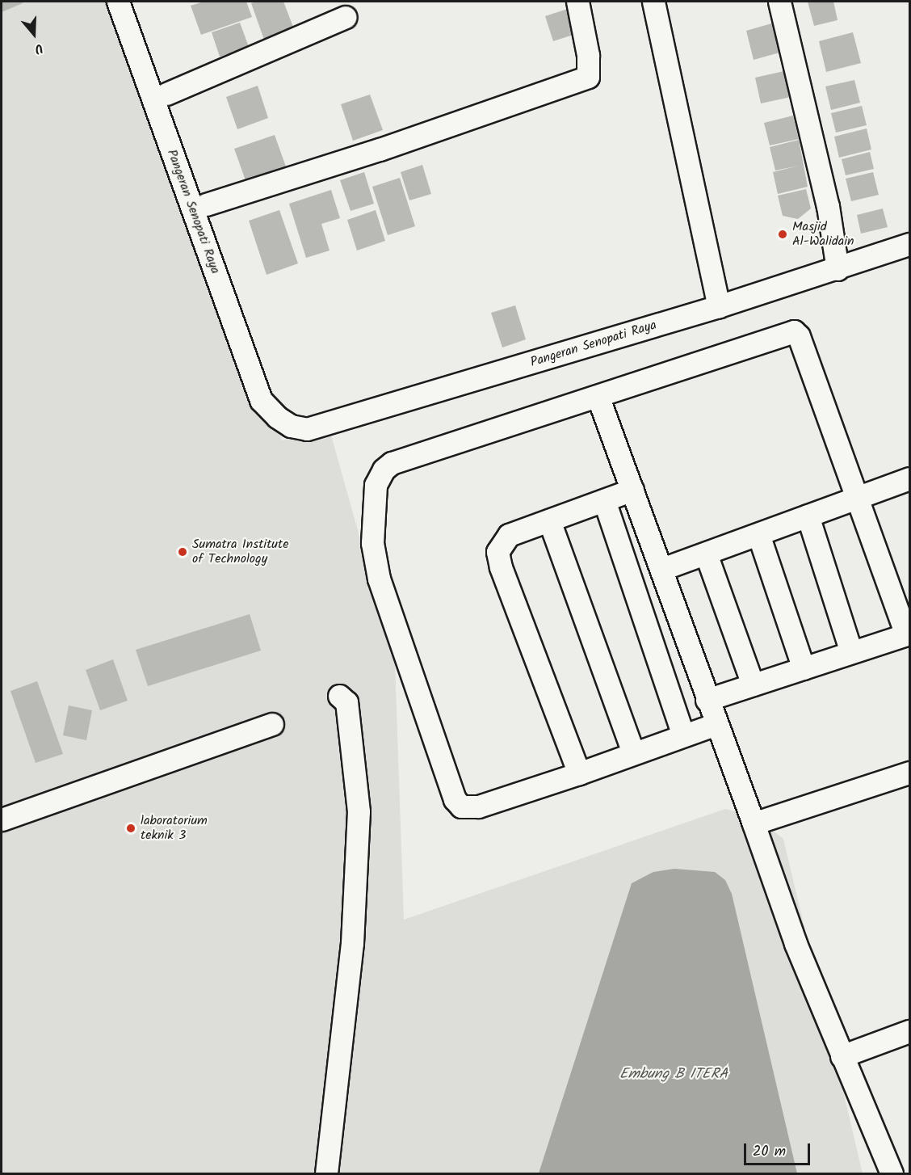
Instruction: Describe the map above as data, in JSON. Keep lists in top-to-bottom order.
{
  "streets": {
    "street": ["Pangeran Senopati Raya"]
  },
  "water": ["Embung B ITERA"],
  "places": ["Masjid Al-Walidain", "Sumatra Institute of Technology", "laboratorium teknik 3"],
  "scale_bar": "20 m",
  "north": "bottom"
}
